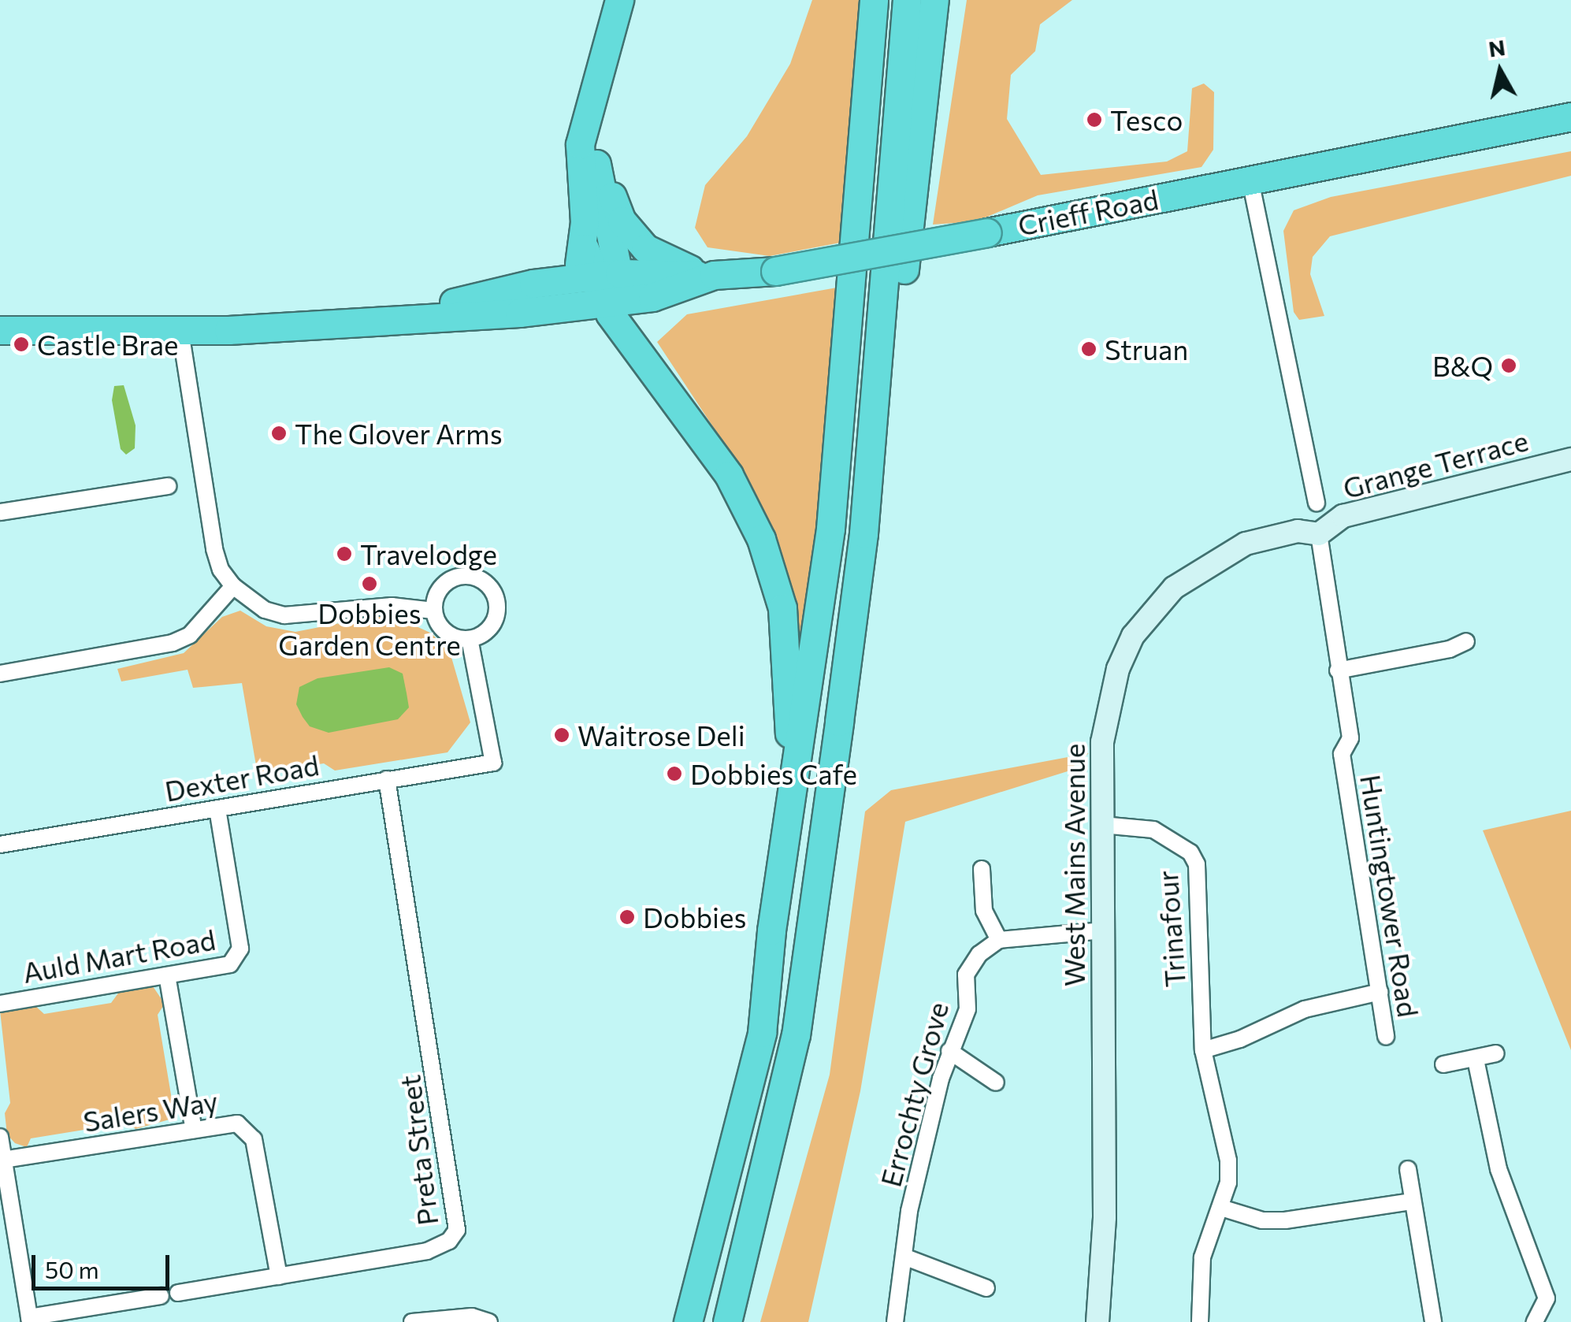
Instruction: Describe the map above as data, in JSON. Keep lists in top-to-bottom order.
{
  "streets": {
    "highway": ["Crieff Road"],
    "street": [
      "Grange Terrace",
      "Dexter Road",
      "West Mains Avenue",
      "Huntingtower Road",
      "Trinafour",
      "Auld Mart Road",
      "Errochty Grove",
      "Salers Way",
      "Preta Street"
    ]
  },
  "crossings": [
    ["Grange Terrace", "West Mains Avenue"],
    ["Grange Terrace", "Huntingtower Road"],
    ["Dexter Road", "Auld Mart Road"],
    ["Dexter Road", "Preta Street"],
    ["West Mains Avenue", "Huntingtower Road"],
    ["West Mains Avenue", "Trinafour"],
    ["Salers Way", "Preta Street"]
  ],
  "places": [
    "Tesco",
    "Castle Brae",
    "Struan",
    "B&Q",
    "The Glover Arms",
    "Travelodge",
    "Dobbies Garden Centre",
    "Waitrose Deli",
    "Dobbies Cafe",
    "Dobbies"
  ],
  "scale_bar": "50 m",
  "north": "top"
}
